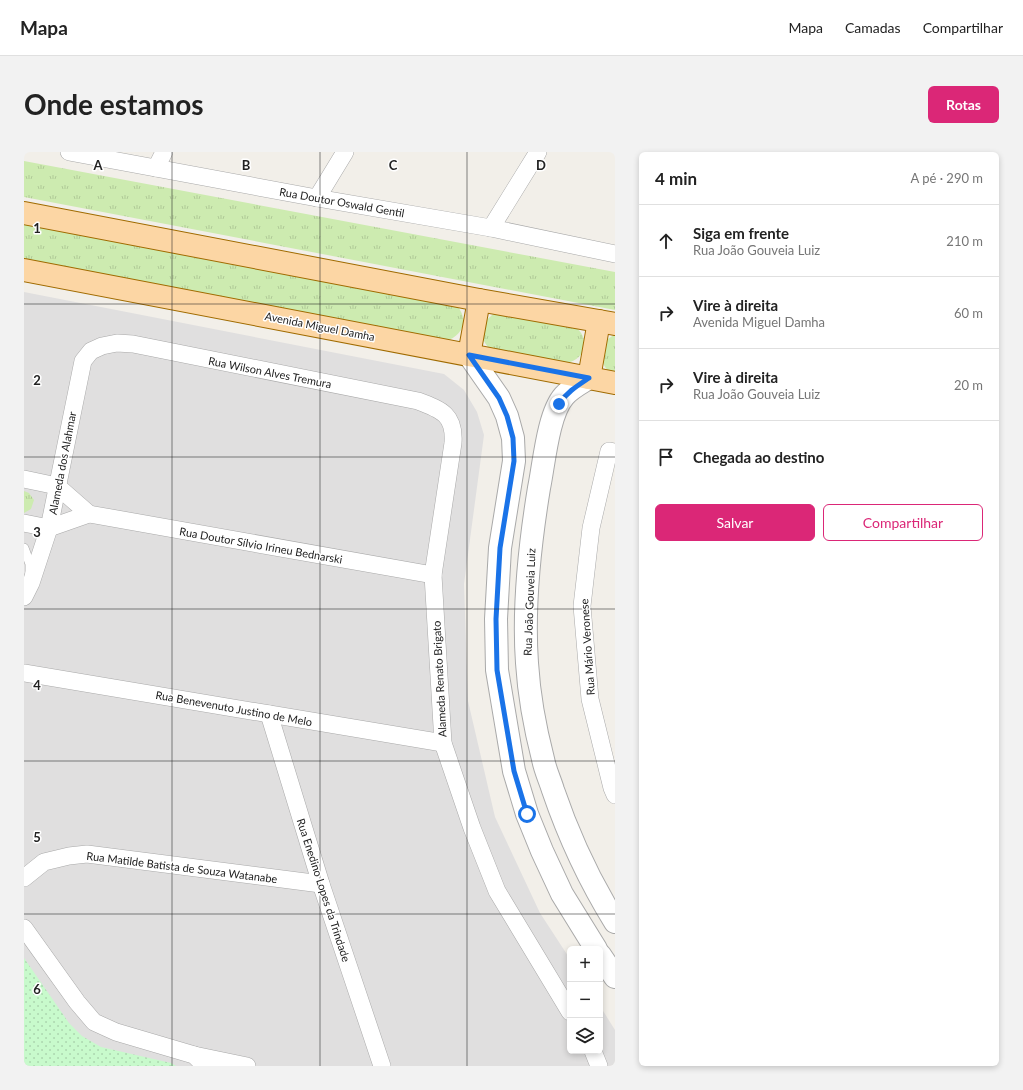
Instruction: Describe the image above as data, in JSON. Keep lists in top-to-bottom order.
{
  "streets": {
    "main road": ["Avenida Miguel Damha"],
    "street": [
      "Rua Doutor Oswald Gentil",
      "Rua Wilson Alves Tremura",
      "Alameda dos Alahmar",
      "Rua Doutor Sílvio Irineu Bednarski",
      "Rua João Gouveia Luiz",
      "Rua Mário Veronese",
      "Alameda Renato Brigato",
      "Rua Benevenuto Justino de Melo",
      "Rua Matilde Batista de Souza Watanabe",
      "Rua Enedino Lopes da Trindade"
    ]
  },
  "crossings": [
    ["Avenida Miguel Damha", "Rua João Gouveia Luiz"],
    ["Rua Wilson Alves Tremura", "Alameda dos Alahmar"],
    ["Rua Wilson Alves Tremura", "Alameda Renato Brigato"],
    ["Alameda dos Alahmar", "Rua Doutor Sílvio Irineu Bednarski"],
    ["Rua Doutor Sílvio Irineu Bednarski", "Alameda Renato Brigato"],
    ["Alameda Renato Brigato", "Rua Benevenuto Justino de Melo"],
    ["Rua Benevenuto Justino de Melo", "Rua Enedino Lopes da Trindade"],
    ["Rua Matilde Batista de Souza Watanabe", "Rua Enedino Lopes da Trindade"]
  ],
  "page": {
    "header": "Mapa",
    "nav": ["Mapa", "Camadas", "Compartilhar"],
    "buttons": [
      "Rotas",
      ["Salvar", "Compartilhar"]
    ],
    "title": "Onde estamos",
    "heading": ["4 min", "A pé · 290 m"],
    "list": [
      ["Siga em frente", "Rua João Gouveia Luiz", "210 m"],
      ["Vire à direita", "Avenida Miguel Damha", "60 m"],
      ["Vire à direita", "Rua João Gouveia Luiz", "20 m"],
      "Chegada ao destino"
    ],
    "map_buttons": ["+", "−"]
  },
  "grid": {
    "columns": [
      "A",
      "B",
      "C",
      "D"
    ],
    "rows": [
      "1",
      "2",
      "3",
      "4",
      "5",
      "6"
    ]
  }
}
